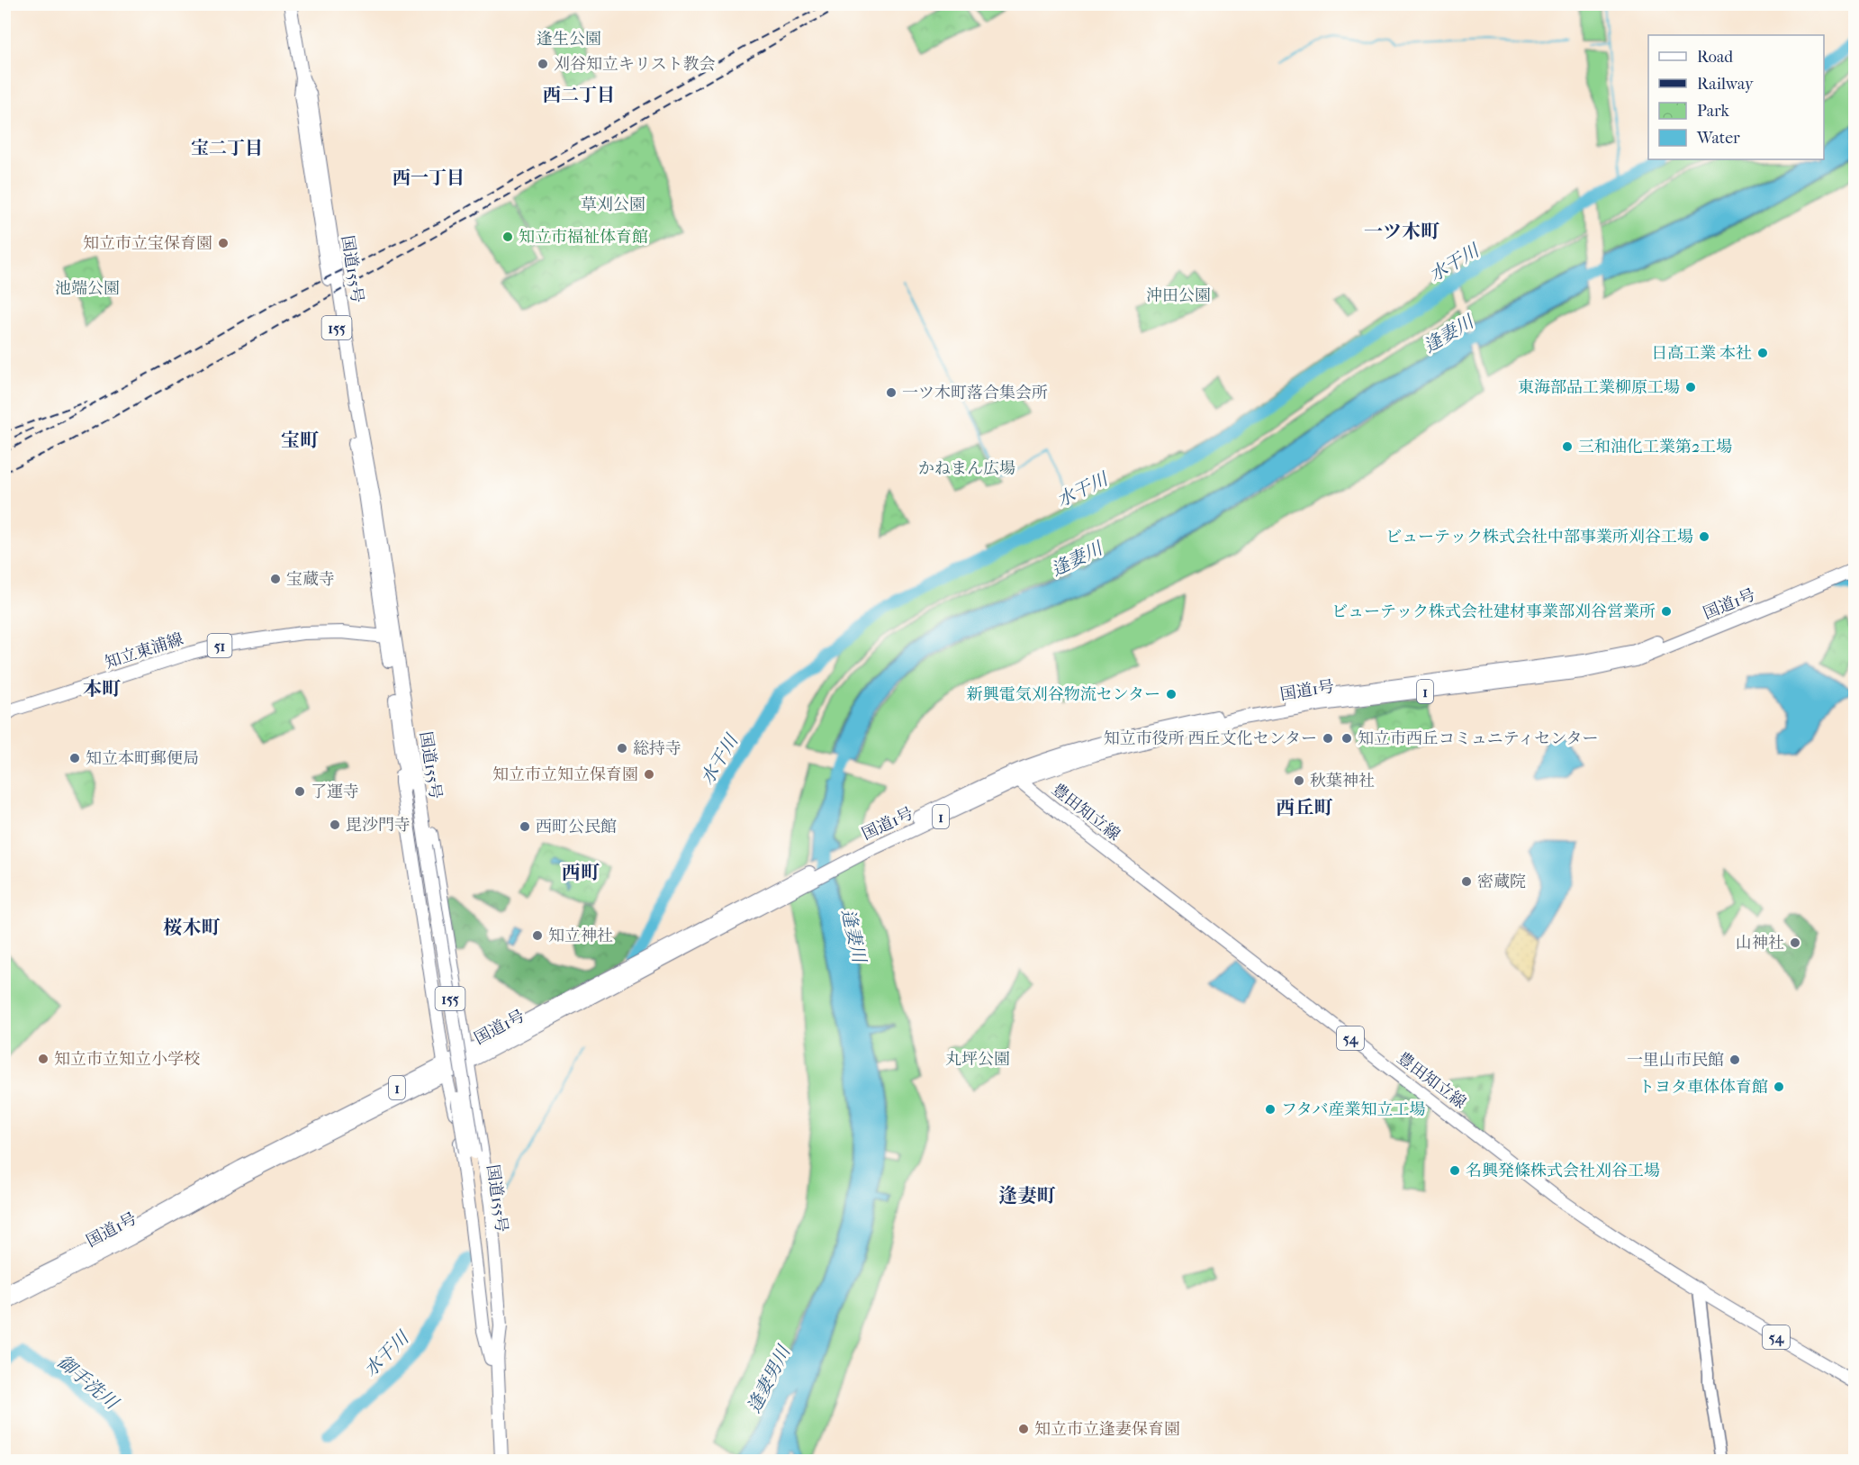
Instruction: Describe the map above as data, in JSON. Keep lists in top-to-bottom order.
{
  "streets": {
    "main road": [
      "国道155号",
      "155",
      "国道1号",
      "51",
      "知立東浦線",
      "1",
      "豊田知立線",
      "54"
    ]
  },
  "crossings": [
    ["国道155号", "155"],
    ["国道155号", "知立東浦線"],
    ["155", "国道1号"],
    ["国道1号", "豊田知立線"]
  ],
  "districts": [
    "西二丁目",
    "宝二丁目",
    "西一丁目",
    "一ツ木町",
    "宝町",
    "本町",
    "西丘町",
    "西町",
    "桜木町",
    "逢妻町"
  ],
  "water": [
    "水干川",
    "逢妻川",
    "逢妻男川",
    "御手洗川"
  ],
  "parks": [
    "逢生公園",
    "草刈公園",
    "池端公園",
    "沖田公園",
    "かねまん広場",
    "丸坪公園"
  ],
  "places": [
    "刈谷知立キリスト教会",
    "知立市福祉体育館",
    "知立市立宝保育園",
    "日高工業 本社",
    "東海部品工業柳原工場",
    "一ツ木町落合集会所",
    "三和油化工業第2工場",
    "ビューテック株式会社中部事業所刈谷工場",
    "宝蔵寺",
    "ビューテック株式会社建材事業部刈谷営業所",
    "新興電気刈谷物流センター",
    "知立市役所 西丘文化センター",
    "知立市西丘コミュニティセンター",
    "総持寺",
    "知立本町郵便局",
    "知立市立知立保育園",
    "秋葉神社",
    "了運寺",
    "毘沙門寺",
    "西町公民館",
    "密蔵院",
    "知立神社",
    "山神社",
    "知立市立知立小学校",
    "一里山市民館",
    "トヨタ車体体育館",
    "フタバ産業知立工場",
    "名興発條株式会社刈谷工場",
    "知立市立逢妻保育園"
  ],
  "legend": [
    "Road",
    "Railway",
    "Park",
    "Water"
  ]
}
